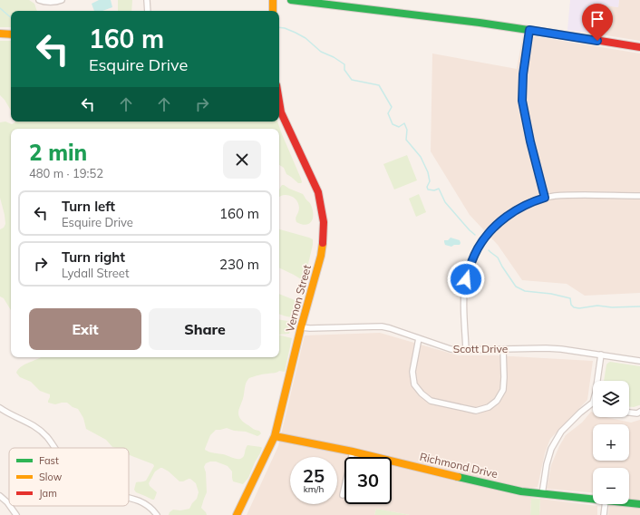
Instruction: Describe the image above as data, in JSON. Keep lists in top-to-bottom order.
{
  "streets": {
    "street": ["Vernon Street", "Scott Drive", "Richmond Drive"]
  },
  "crossings": [
    ["Vernon Street", "Scott Drive"],
    ["Vernon Street", "Richmond Drive"]
  ],
  "legend": ["Fast", "Slow", "Jam"],
  "page": {
    "turn": ["160 m", "Esquire Drive"],
    "heading": ["2 min", "480 m · 19:52"],
    "list": [
      {
        "name": "Turn left",
        "note": "Esquire Drive",
        "value": "160 m"
      },
      {
        "name": "Turn right",
        "note": "Lydall Street",
        "value": "230 m"
      }
    ],
    "buttons": ["Exit", "Share"],
    "map_buttons": ["+", "−"],
    "speed": "25 km/h",
    "limit": "30"
  }
}
